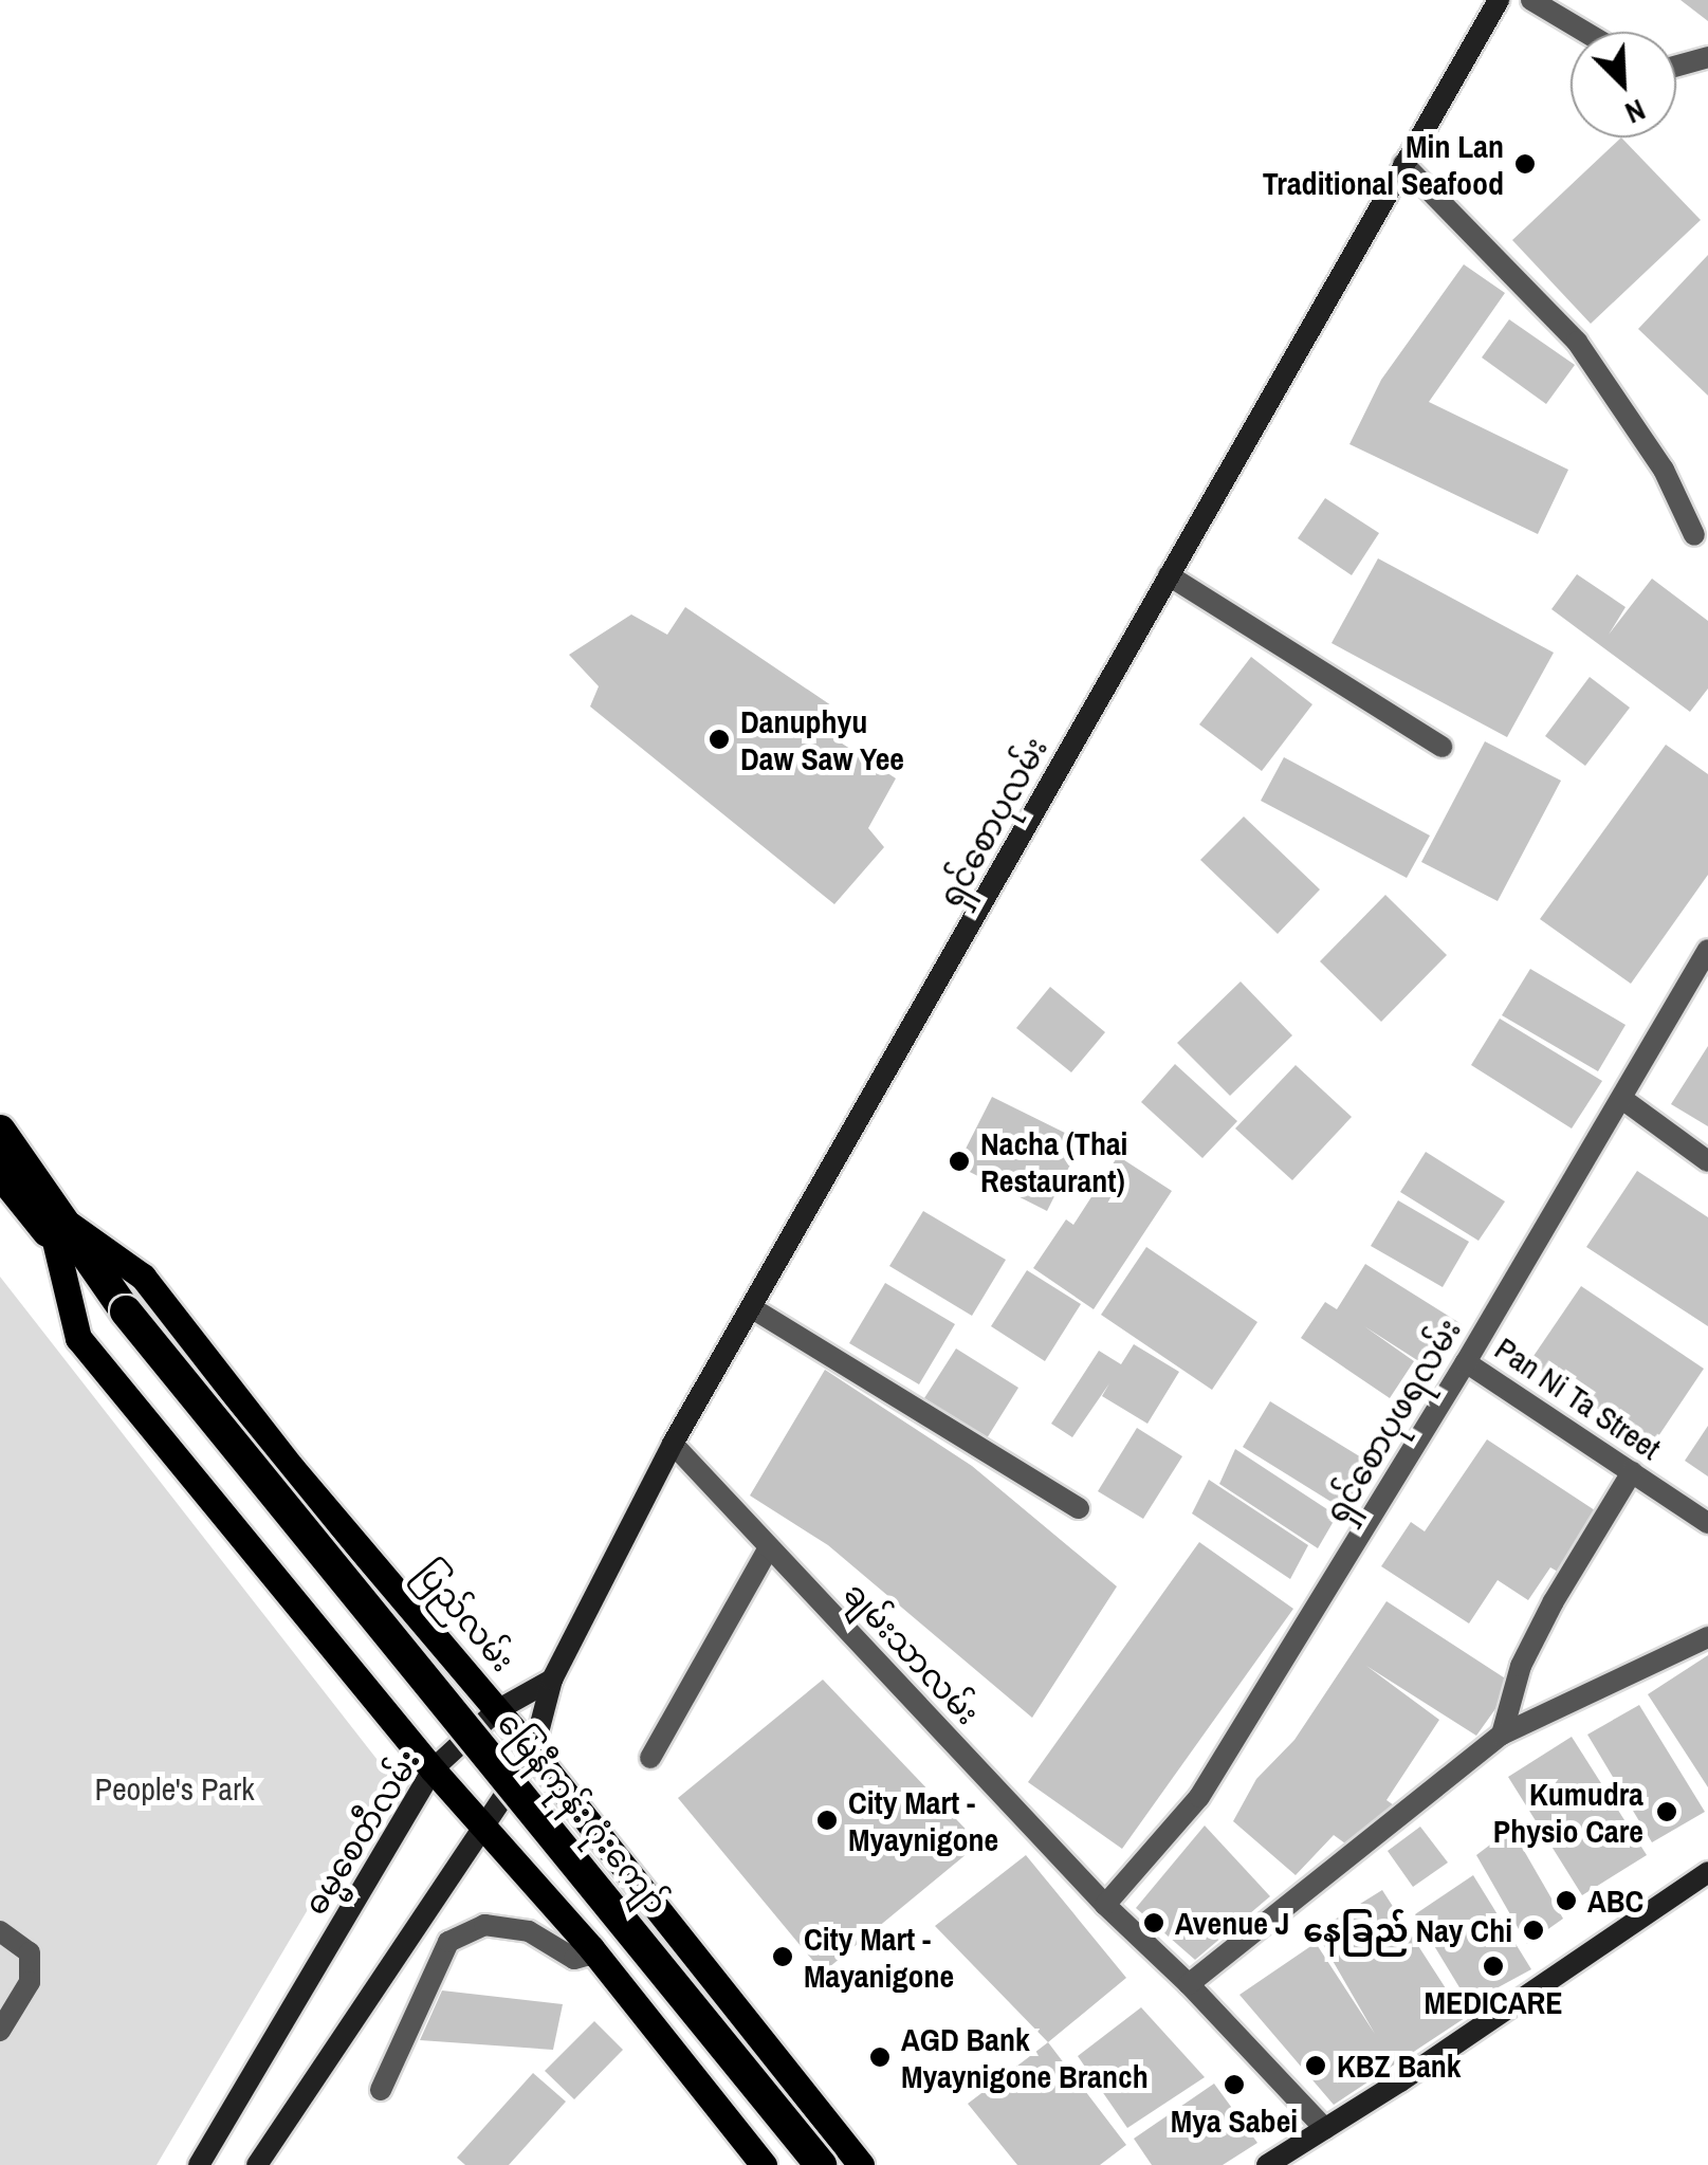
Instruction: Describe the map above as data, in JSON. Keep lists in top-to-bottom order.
{
  "streets": {
    "highway": ["ပြည်လမ်း", "မြေနီကုန်း ဂုံးကျော်"],
    "main road": ["ရှင်စောပုလမ်း", "ဓမ္မစေတီလမ်း"],
    "street": ["Pan Ni Ta Street", "ရှင်စောပုဖရလမ်း", "ချမ်းသာလမ်း"]
  },
  "crossings": [
    ["ရှင်စောပုလမ်း", "ချမ်းသာလမ်း"],
    ["ရှင်စောပုလမ်း", "ဓမ္မစေတီလမ်း"],
    ["Pan Ni Ta Street", "ရှင်စောပုဖရလမ်း"],
    ["ရှင်စောပုဖရလမ်း", "ချမ်းသာလမ်း"],
    ["ပြည်လမ်း", "မြေနီကုန်း ဂုံးကျော်"],
    ["ပြည်လမ်း", "ဓမ္မစေတီလမ်း"]
  ],
  "parks": ["People's Park"],
  "places": [
    "Min Lan Traditional Seafood",
    "Danuphyu Daw Saw Yee",
    "Nacha (Thai Restaurant)",
    "Kumudra Physio Care",
    "City Mart - Myaynigone",
    "ABC",
    "Avenue J",
    "နေခြည် Nay Chi",
    "City Mart - Mayanigone",
    "MEDICARE",
    "AGD Bank Myaynigone Branch",
    "KBZ Bank",
    "Mya Sabei"
  ],
  "north": "bottom right"
}
